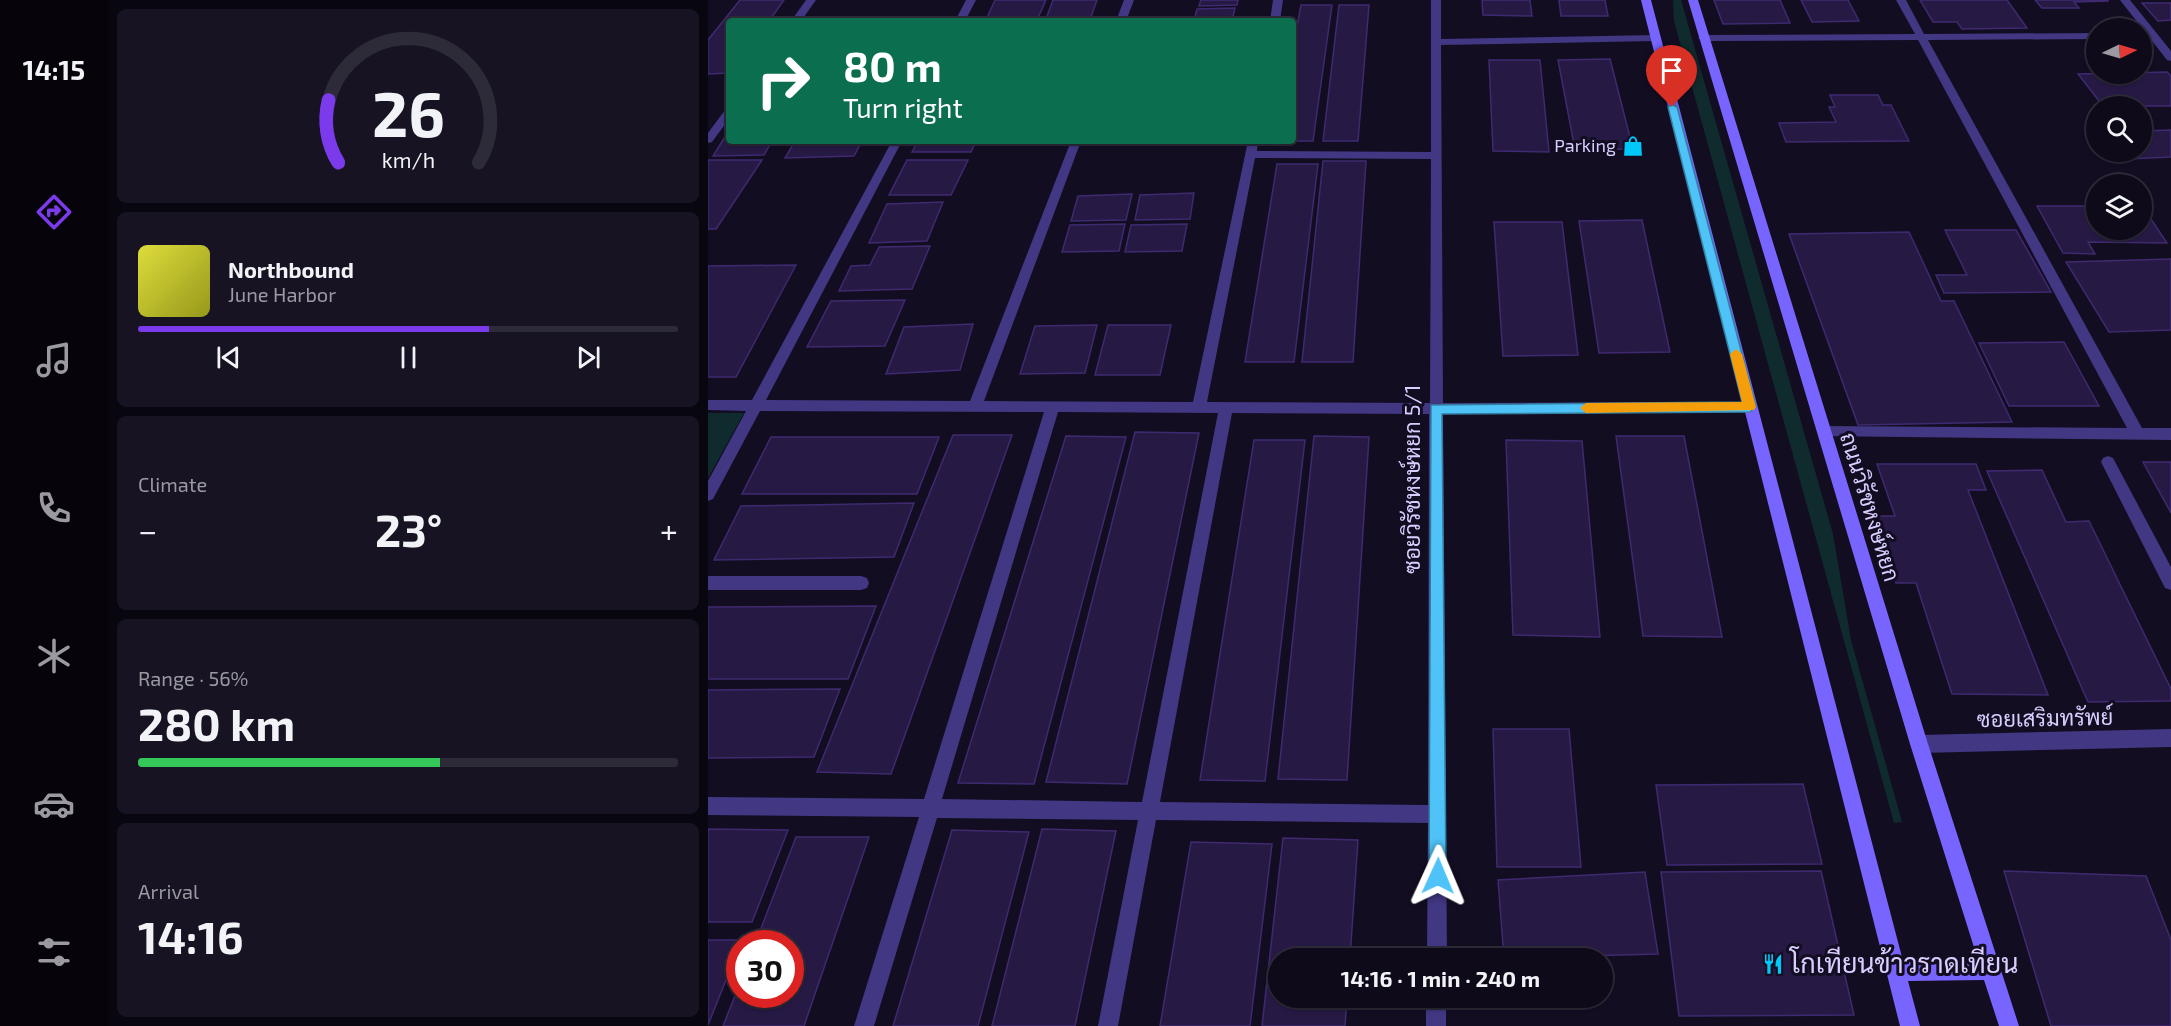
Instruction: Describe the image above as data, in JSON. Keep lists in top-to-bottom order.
{
  "streets": {
    "main road": ["ถนนวิรัชหงษ์หยก"],
    "street": ["ซอยวิรัชหงษ์หยก 5/1", "ซอยเสริมทรัพย์"]
  },
  "crossings": [
    ["ถนนวิรัชหงษ์หยก", "ซอยเสริมทรัพย์"]
  ],
  "places": {
    "shop": ["Parking"],
    "restaurant": ["โกเทียนข้าวราดเทียน"]
  },
  "north": "right",
  "page": {
    "tabs": "14:15",
    "turn": ["80 m", "Turn right"],
    "song": ["Northbound", "June Harbor"],
    "tile": [
      "Climate",
      ["Range · 56%", "280 km"],
      ["Arrival", "14:16"]
    ],
    "heat": ["−", "23°", "+"],
    "limit": "30",
    "trip": "14:16 · 1 min · 240 m",
    "gauge": ["26", "km/h"]
  }
}
